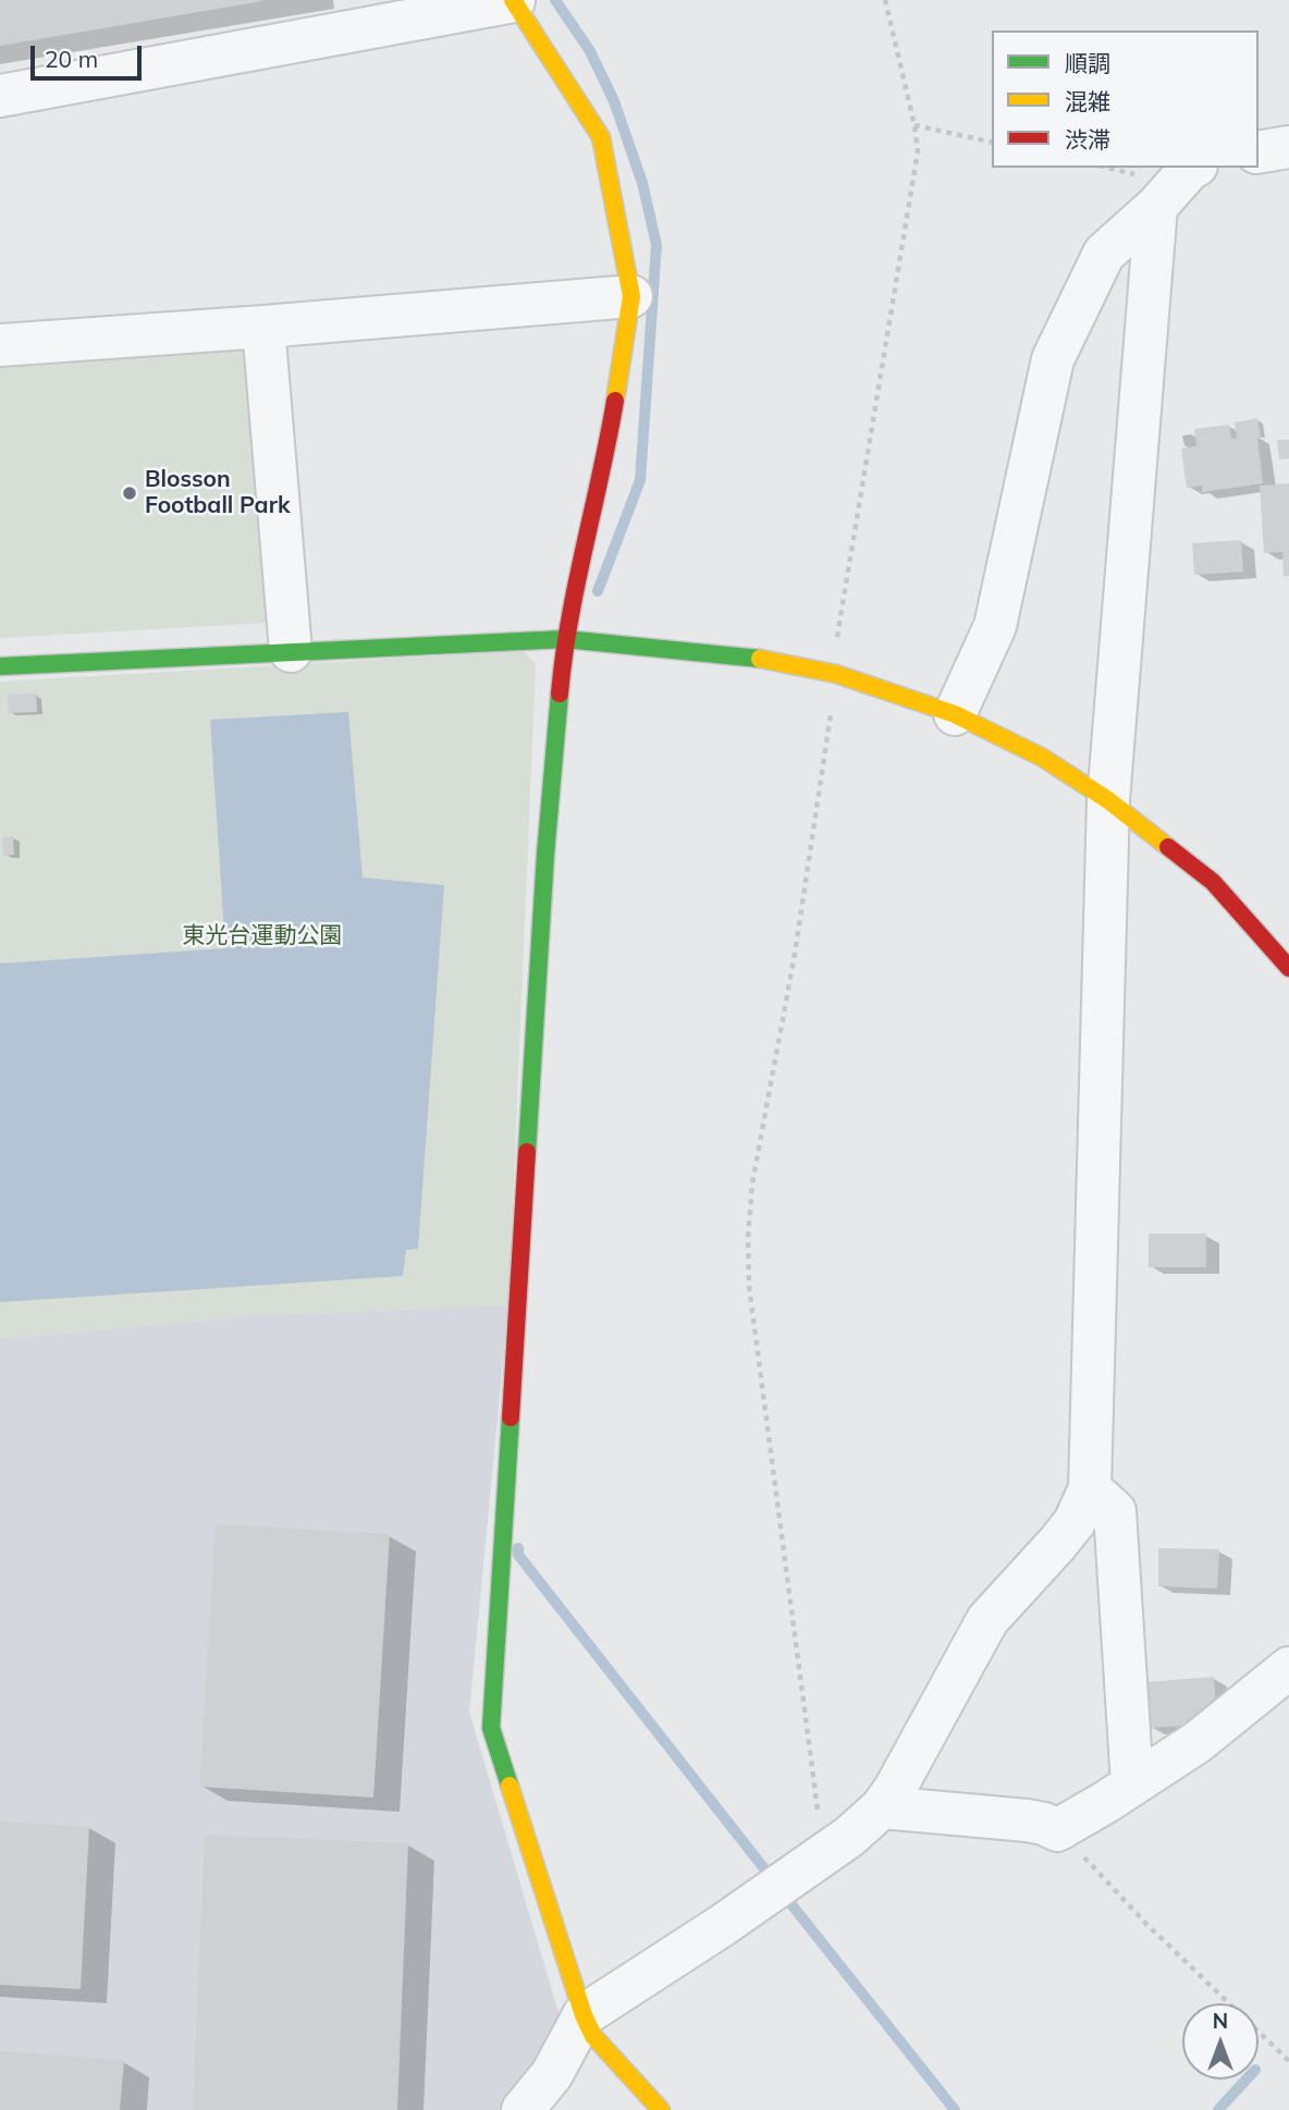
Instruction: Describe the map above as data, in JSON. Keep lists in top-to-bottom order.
{
  "parks": ["東光台運動公園"],
  "places": ["Blosson Football Park"],
  "legend": ["順調", "混雑", "渋滞"],
  "scale_bar": "20 m",
  "north": "top"
}
